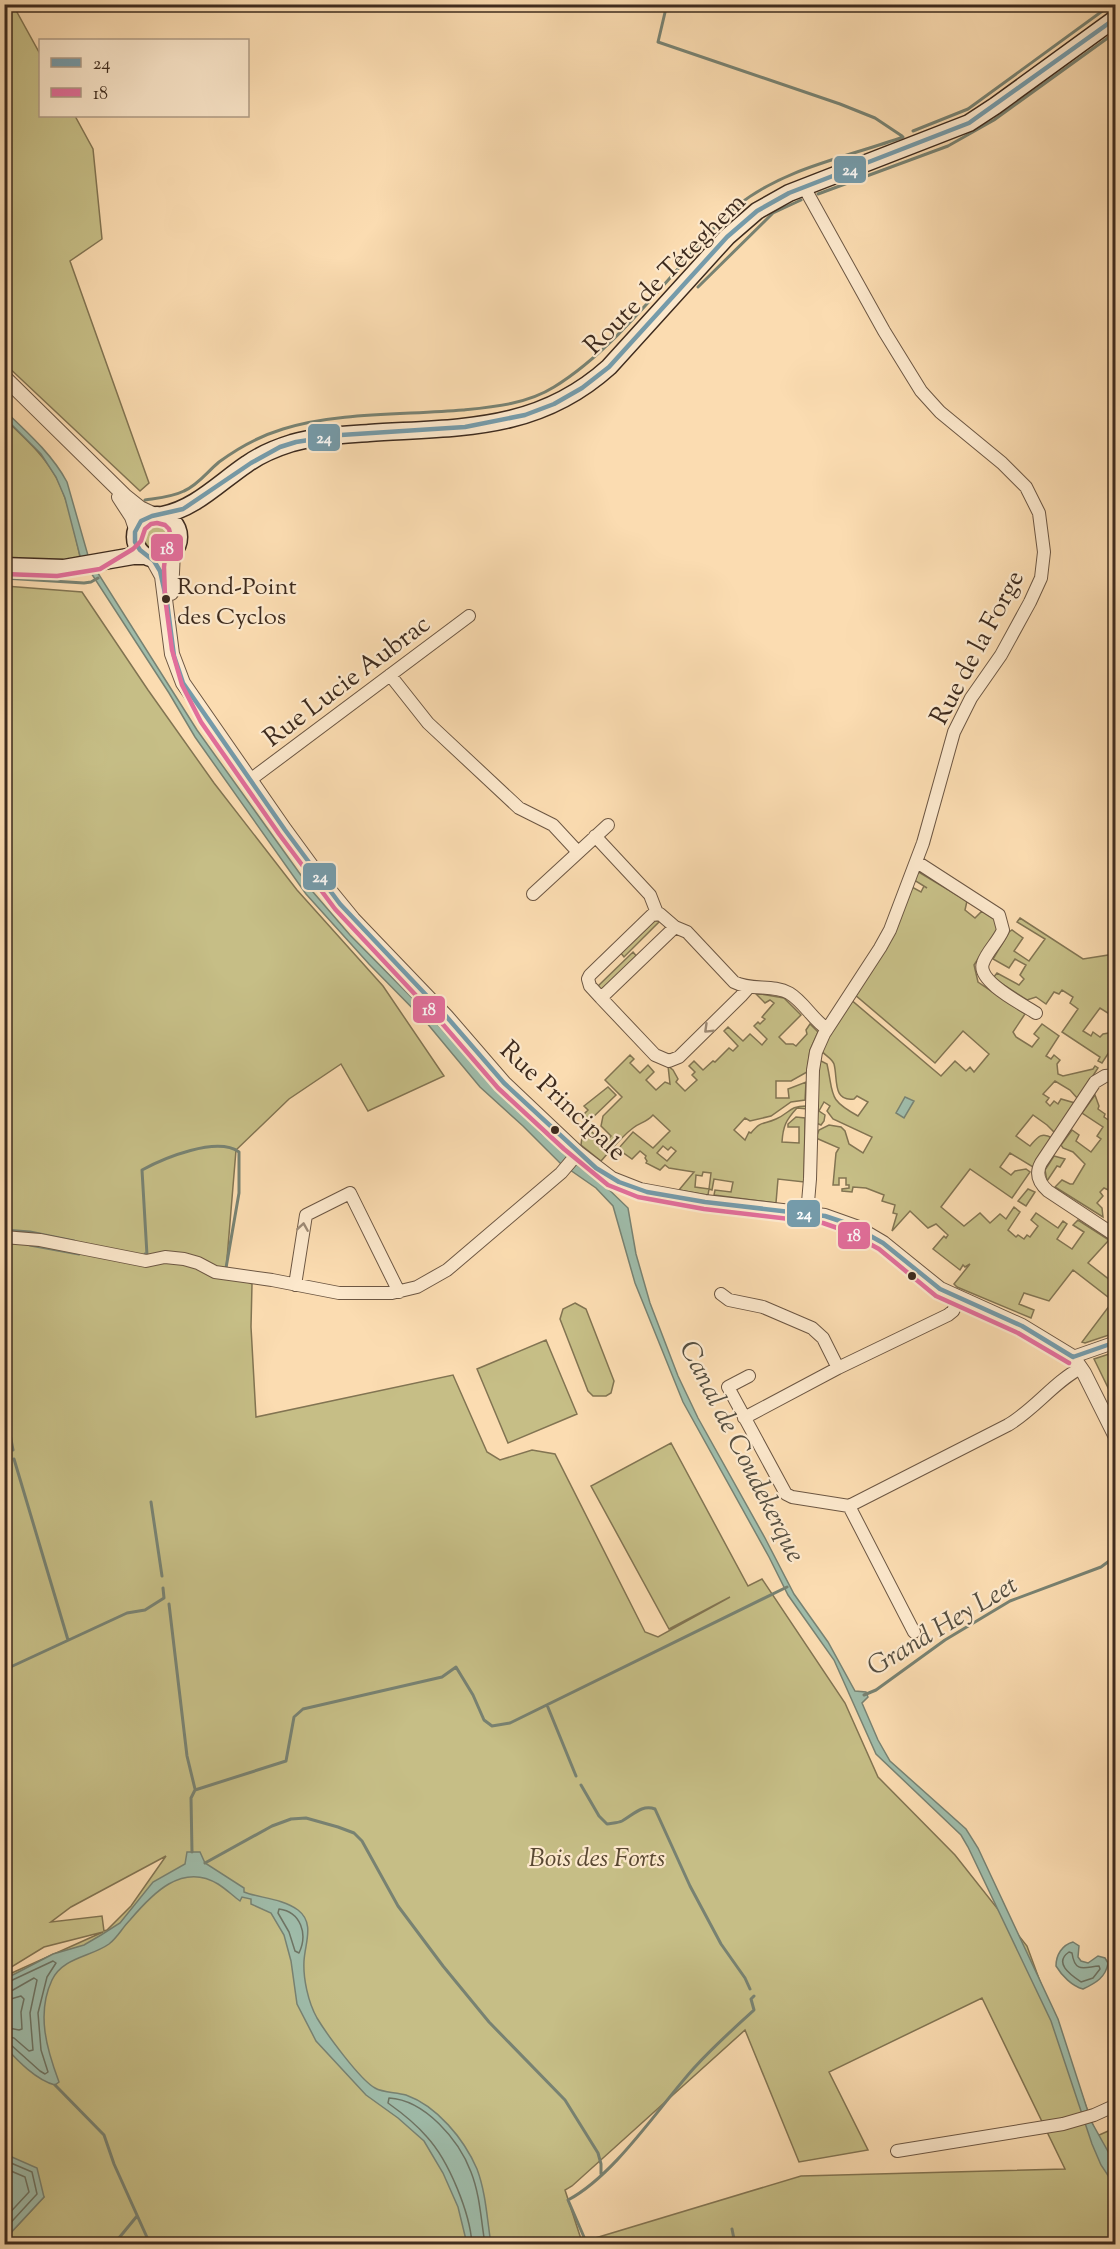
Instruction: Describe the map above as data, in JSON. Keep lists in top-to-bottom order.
{
  "streets": {
    "main road": ["Route de Téteghem"],
    "street": ["Rue de la Forge", "Rue Lucie Aubrac", "Rue Principale"]
  },
  "crossings": [
    ["Route de Téteghem", "Rue de la Forge"],
    ["Route de Téteghem", "Rue Principale"],
    ["Rue de la Forge", "Rue Principale"],
    ["Rue Lucie Aubrac", "Rue Principale"]
  ],
  "water": ["Canal de Coudekerque", "Grand Hey Leet"],
  "parks": ["Bois des Forts"],
  "places": ["Rond-Point des Cyclos"],
  "lines": ["transit line 24", "transit line 18"],
  "legend": ["24", "18"]
}
